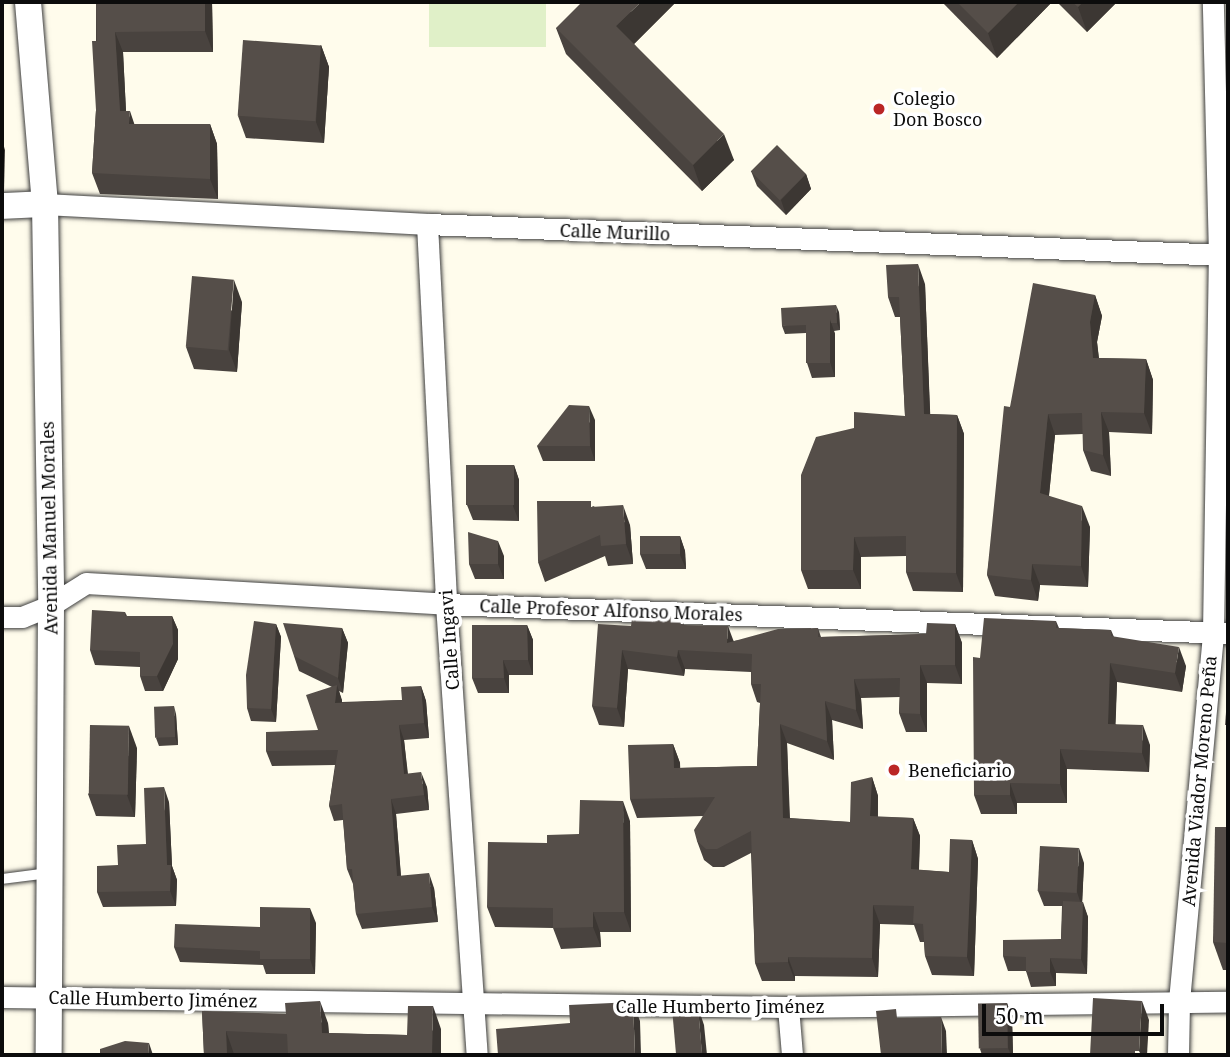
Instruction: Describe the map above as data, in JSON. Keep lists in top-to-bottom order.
{
  "streets": {
    "street": [
      "Calle Murillo",
      "Avenida Manuel Morales",
      "Calle Profesor Alfonso Morales",
      "Calle Ingavi",
      "Avenida Viador Moreno Peña",
      "Calle Humberto Jiménez"
    ]
  },
  "crossings": [
    ["Calle Murillo", "Avenida Manuel Morales"],
    ["Calle Murillo", "Calle Ingavi"],
    ["Calle Murillo", "Avenida Viador Moreno Peña"],
    ["Avenida Manuel Morales", "Calle Profesor Alfonso Morales"],
    ["Avenida Manuel Morales", "Calle Humberto Jiménez"],
    ["Calle Profesor Alfonso Morales", "Calle Ingavi"],
    ["Calle Profesor Alfonso Morales", "Avenida Viador Moreno Peña"],
    ["Calle Ingavi", "Calle Humberto Jiménez"],
    ["Avenida Viador Moreno Peña", "Calle Humberto Jiménez"]
  ],
  "places": ["Colegio Don Bosco", "Beneficiario"],
  "scale_bar": "50 m"
}
